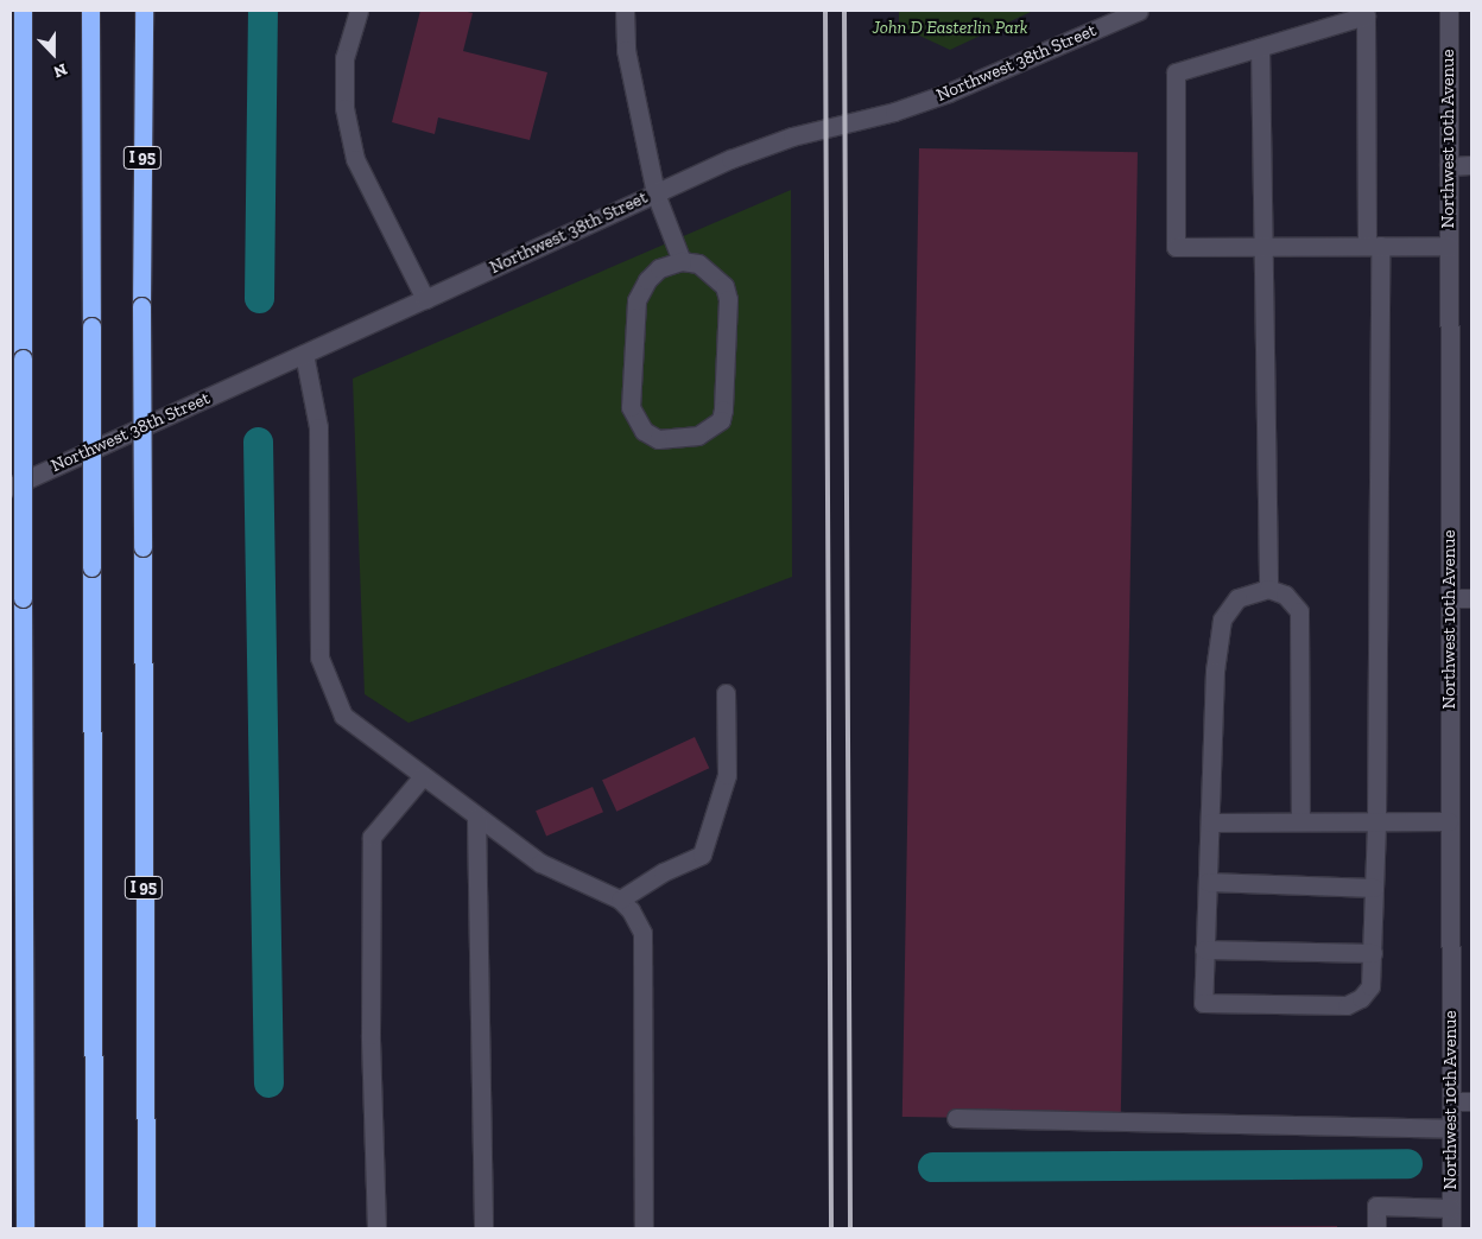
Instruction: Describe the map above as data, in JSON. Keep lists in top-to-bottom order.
{
  "streets": {
    "highway": ["I 95"],
    "street": ["Northwest 38th Street", "Northwest 10th Avenue"]
  },
  "parks": ["John D Easterlin Park"],
  "north": "bottom"
}
